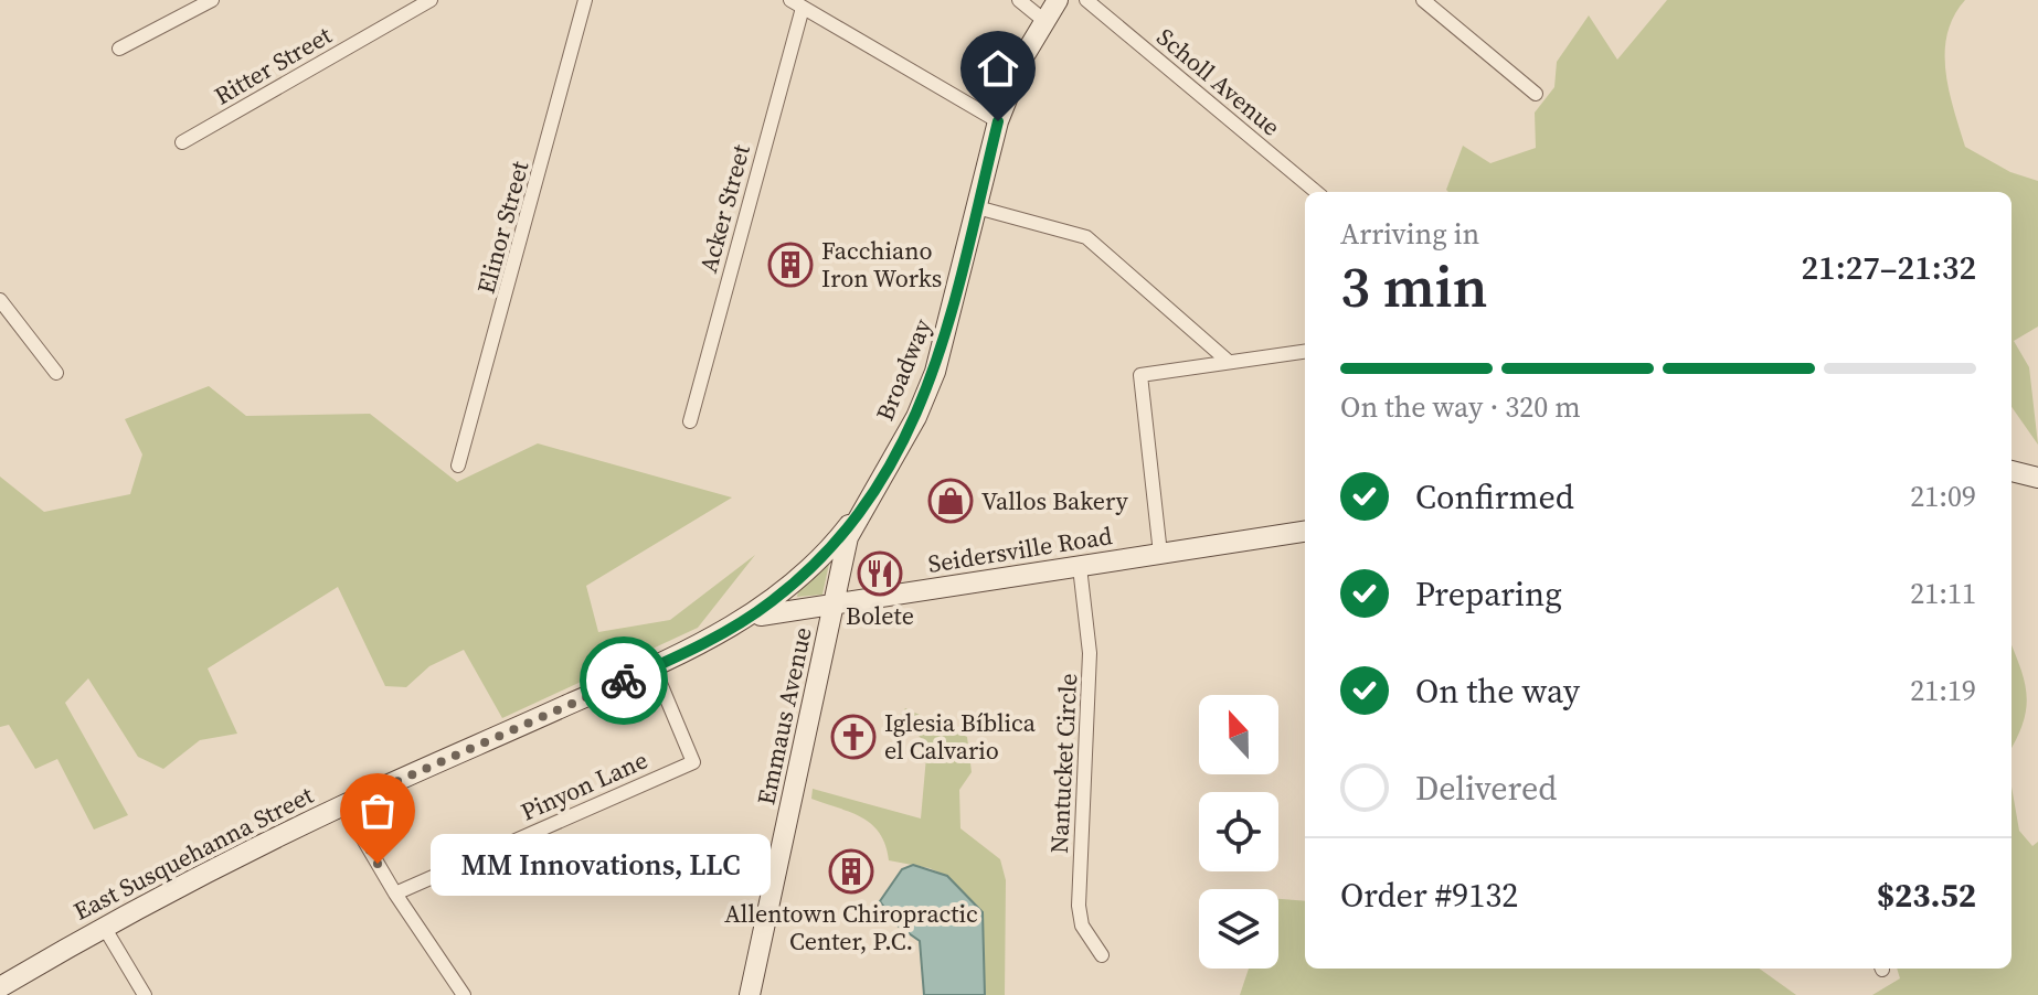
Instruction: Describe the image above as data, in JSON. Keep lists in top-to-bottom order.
{
  "streets": {
    "main road": [
      "Broadway",
      "Seidersville Road",
      "Emmaus Avenue",
      "East Susquehanna Street"
    ],
    "street": [
      "Ritter Street",
      "Scholl Avenue",
      "Acker Street",
      "Elinor Street",
      "Nantucket Circle",
      "Pinyon Lane"
    ]
  },
  "crossings": [
    ["Broadway", "Seidersville Road"],
    ["Broadway", "Emmaus Avenue"],
    ["Broadway", "East Susquehanna Street"],
    ["Seidersville Road", "Emmaus Avenue"],
    ["Seidersville Road", "Nantucket Circle"],
    ["Seidersville Road", "East Susquehanna Street"],
    ["Pinyon Lane", "East Susquehanna Street"]
  ],
  "places": {
    "building": ["Facchiano Iron Works", "Allentown Chiropractic Center, P.C."],
    "shop": ["Vallos Bakery"],
    "restaurant": ["Bolete"],
    "church": ["Iglesia Bíblica el Calvario"],
    "other": ["MM Innovations, LLC"]
  },
  "north": "top",
  "page": {
    "heading": ["3 min", "Arriving in", "21:27–21:32"],
    "panel": ["Order #9132", "$23.52"],
    "bar": "On the way · 320 m",
    "list": [
      ["Confirmed", "21:09"],
      ["Preparing", "21:11"],
      ["On the way", "21:19"],
      "Delivered"
    ],
    "bubble": "MM Innovations, LLC"
  }
}
